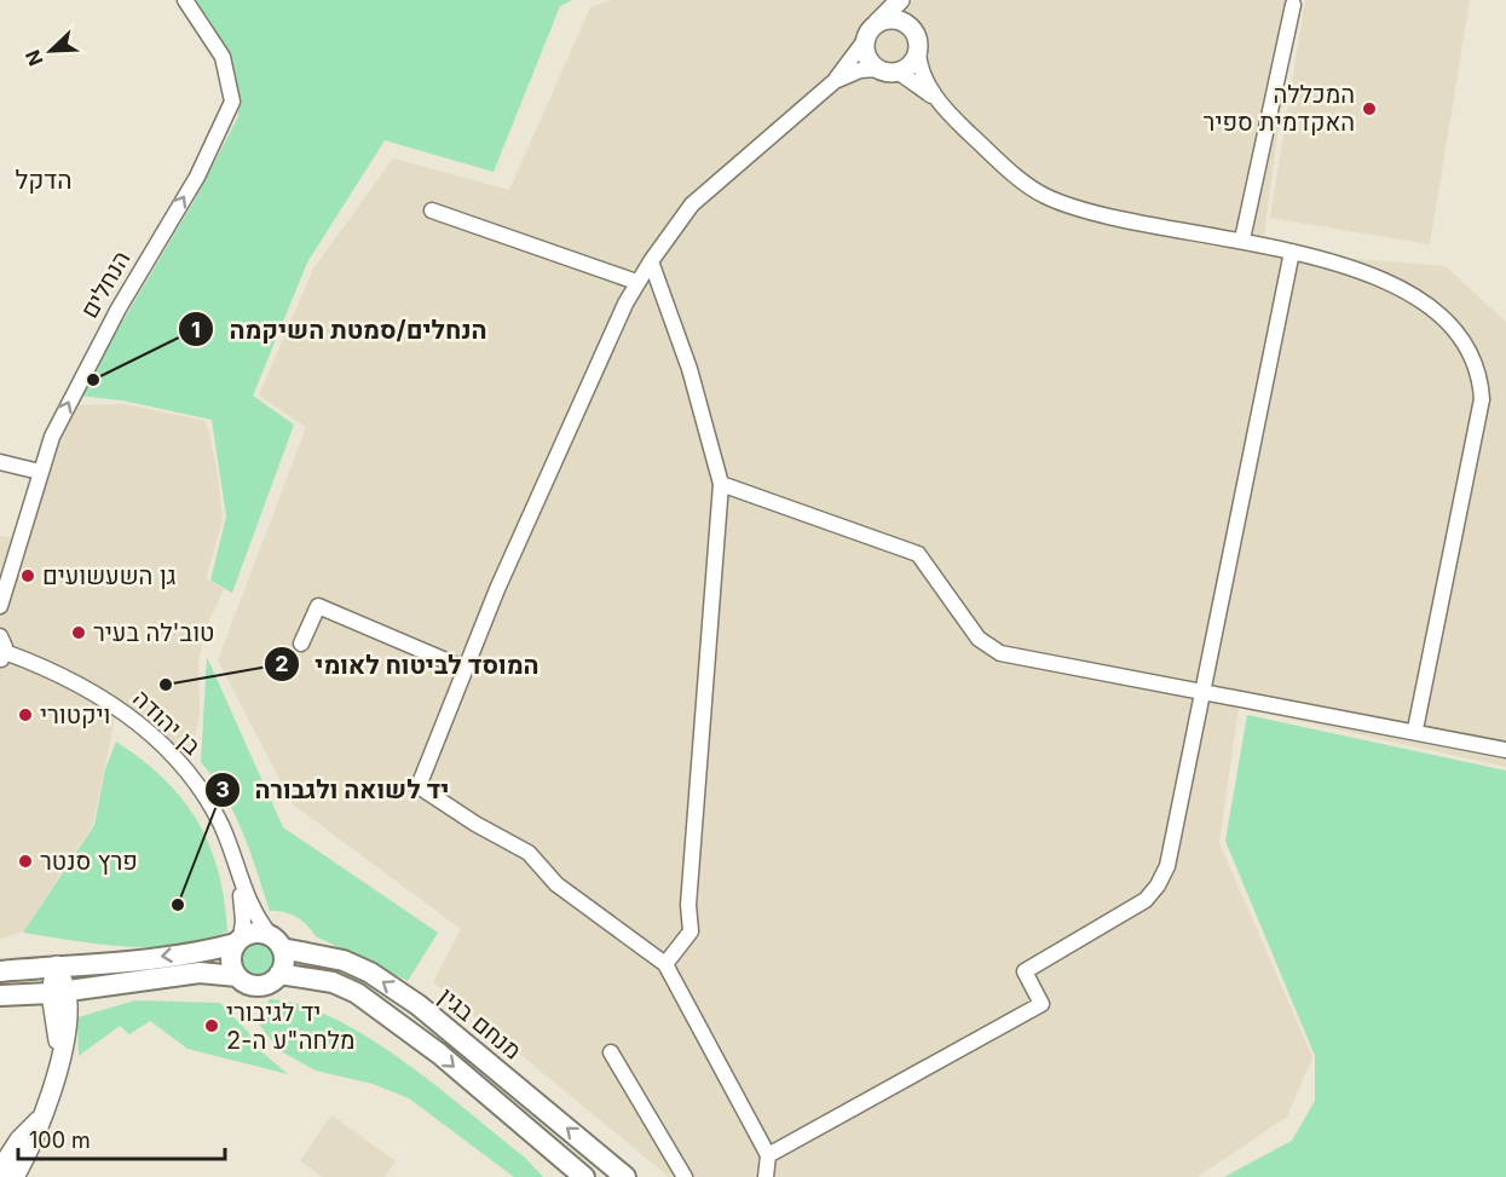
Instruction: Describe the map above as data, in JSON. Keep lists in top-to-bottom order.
{
  "streets": {
    "main road": ["מנחם בגין"],
    "street": ["הנחלים", "בן יהודה"]
  },
  "crossings": [
    ["בן יהודה", "מנחם בגין"]
  ],
  "one_way": ["הנחלים"],
  "districts": ["הדקל"],
  "places": [
    "המכללה האקדמית ספיר",
    "הנחלים/סמטת השיקמה",
    "גן השעשועים",
    "טוב'לה בעיר",
    "המוסד לביטוח לאומי",
    "ויקטורי",
    "פרץ סנטר",
    "יד לשואה ולגבורה",
    "יד לגיבורי מלחה\"ע ה-2"
  ],
  "scale_bar": "100 m",
  "north": "bottom left"
}
